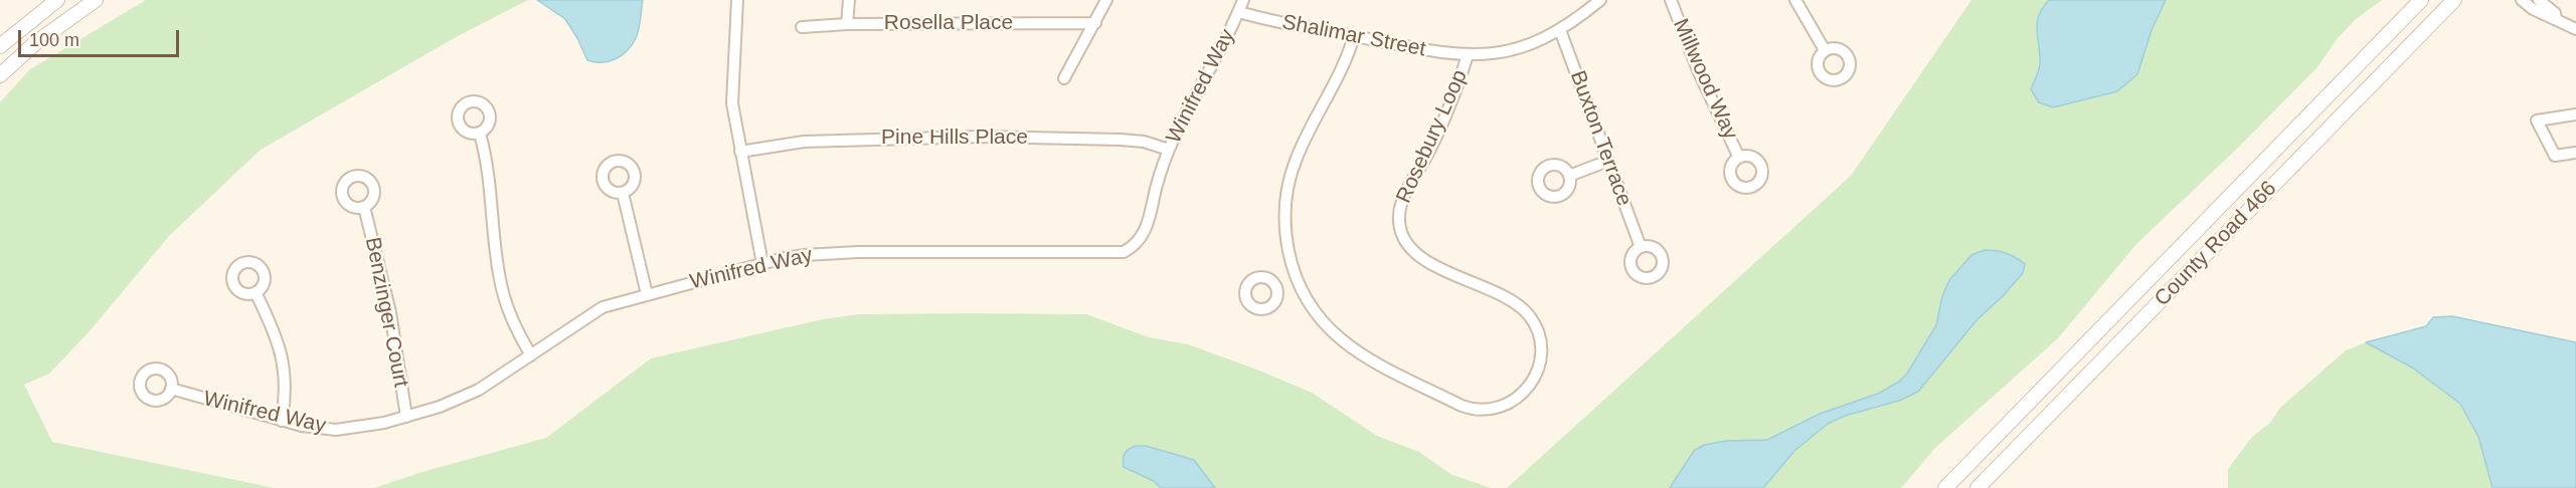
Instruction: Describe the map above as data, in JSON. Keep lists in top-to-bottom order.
{
  "streets": {
    "main road": ["County Road 466"],
    "street": [
      "Rosella Place",
      "Shalimar Street",
      "Millwood Way",
      "Winifred Way",
      "Rosebury Loop",
      "Pine Hills Place",
      "Buxton Terrace",
      "Benzinger Court"
    ]
  },
  "crossings": [
    ["Shalimar Street", "Winifred Way"],
    ["Shalimar Street", "Rosebury Loop"],
    ["Shalimar Street", "Buxton Terrace"],
    ["Winifred Way", "Pine Hills Place"],
    ["Winifred Way", "Benzinger Court"]
  ],
  "scale_bar": "100 m"
}
